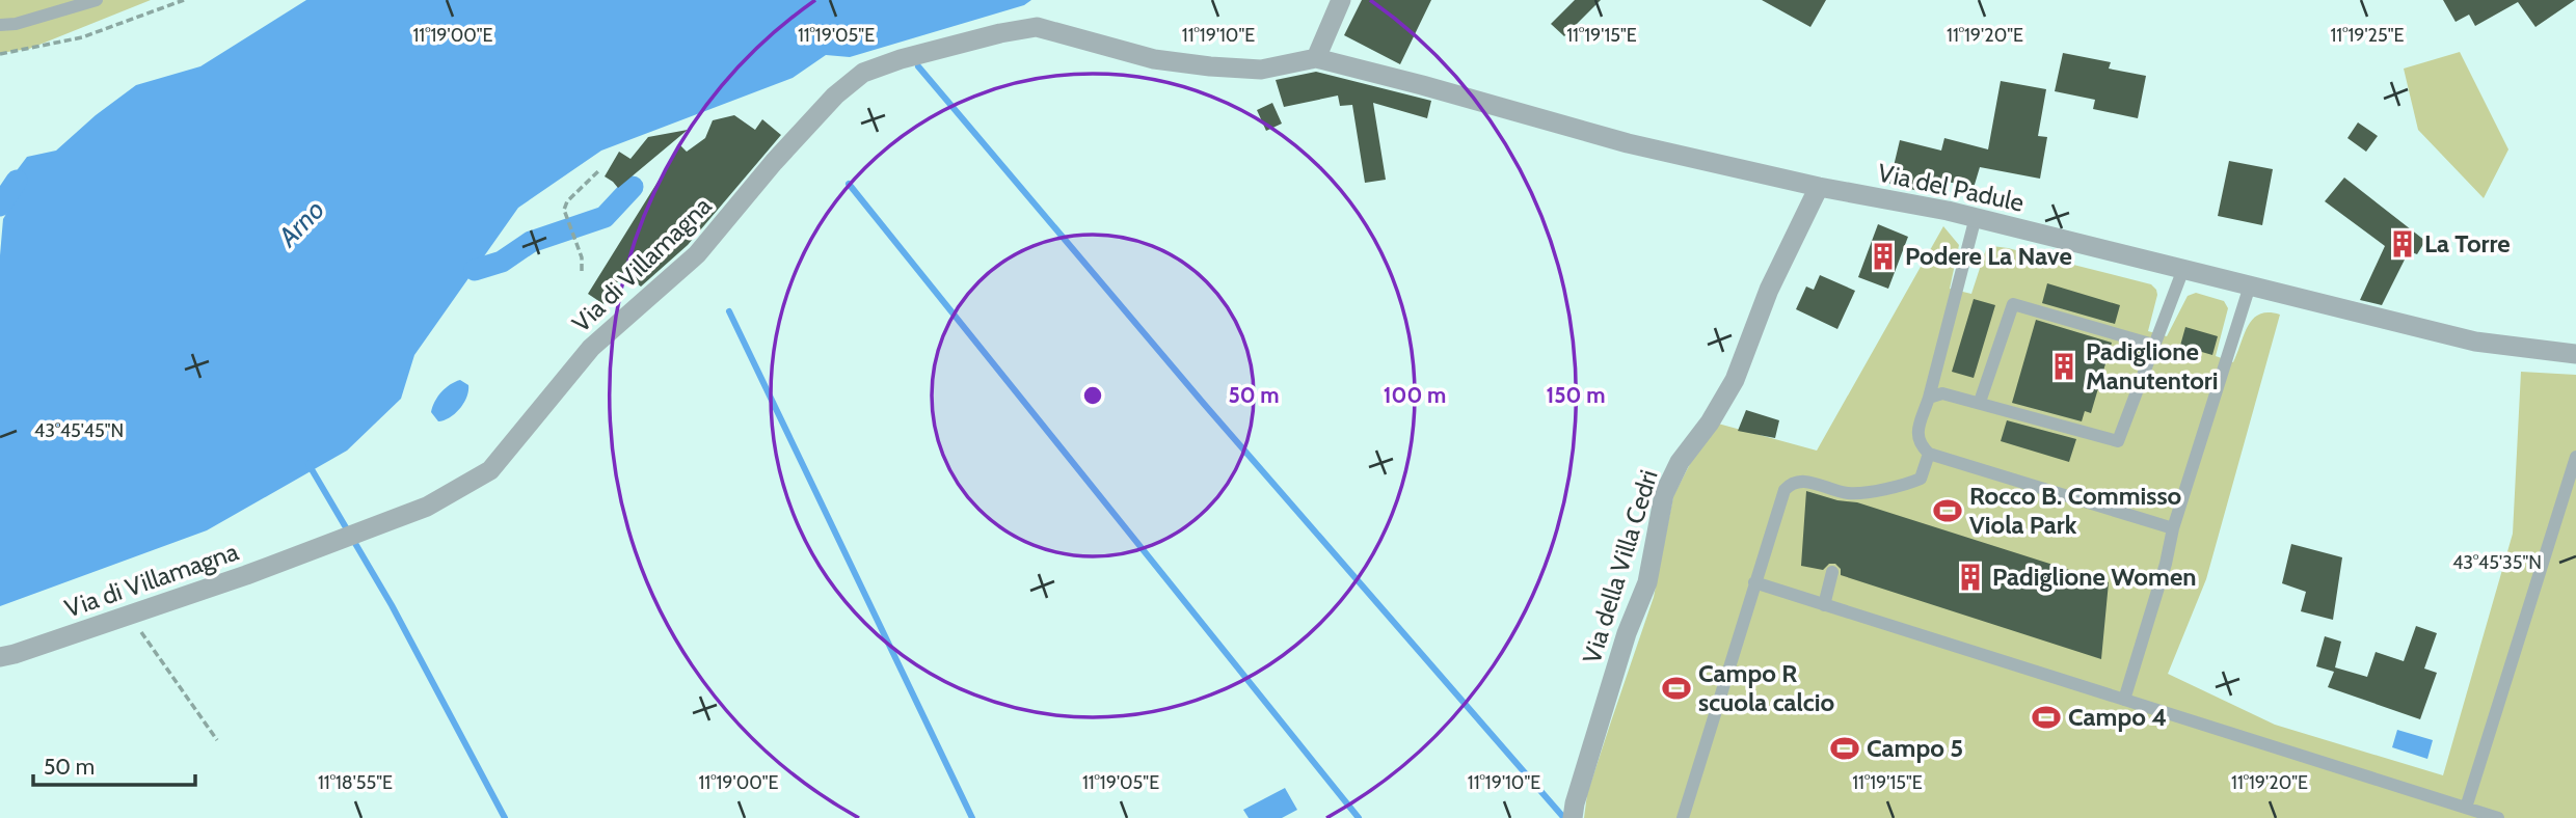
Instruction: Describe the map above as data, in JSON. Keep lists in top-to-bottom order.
{
  "streets": {
    "street": ["Via del Padule", "Via di Villamagna", "Via della Villa Cedri"]
  },
  "crossings": [
    ["Via del Padule", "Via di Villamagna"],
    ["Via del Padule", "Via della Villa Cedri"]
  ],
  "water": ["Arno"],
  "places": {
    "building": [
      "La Torre",
      "Podere La Nave",
      "Padiglione Manutentori",
      "Padiglione Women"
    ],
    "sports": [
      "Rocco B. Commisso Viola Park",
      "Campo R scuola calcio",
      "Campo 4",
      "Campo 5"
    ]
  },
  "scale_bar": "50 m",
  "coordinates": [
    "11°19'00\"E",
    "11°19'05\"E",
    "11°19'10\"E",
    "11°19'15\"E",
    "11°19'20\"E",
    "11°19'25\"E",
    "43°45'45\"N",
    "43°45'35\"N",
    "11°18'55\"E"
  ],
  "rings": ["50 m", "100 m", "150 m"]
}
